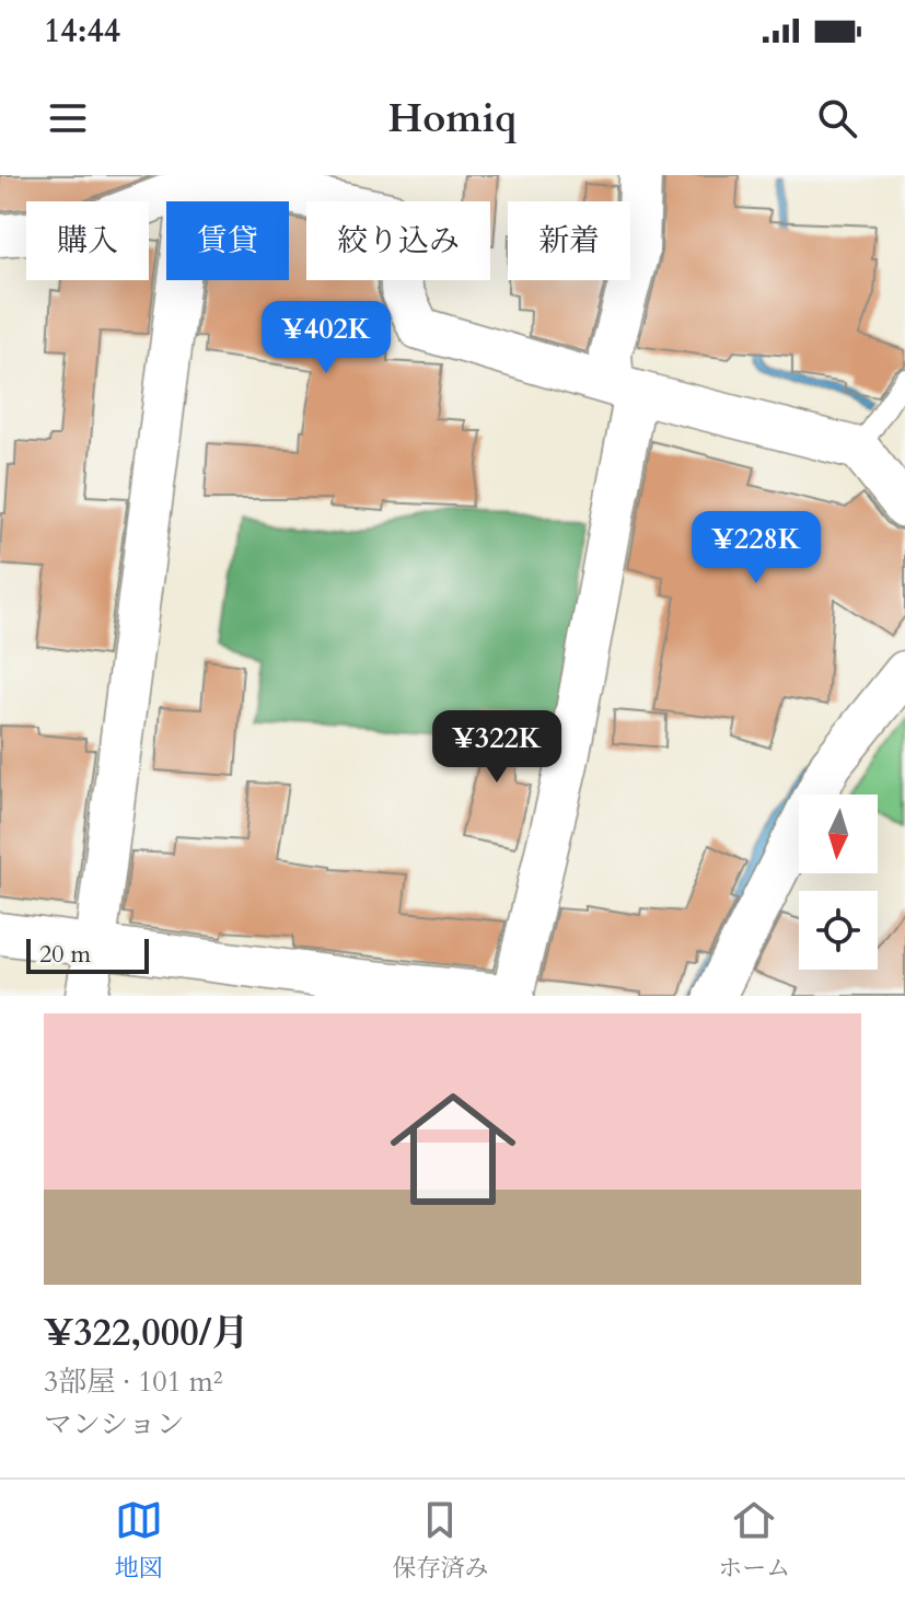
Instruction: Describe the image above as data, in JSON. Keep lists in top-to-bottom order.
{
  "scale_bar": "20 m",
  "north": "bottom",
  "page": {
    "status": "14:44",
    "header": "Homiq",
    "chip": [
      "購入",
      "賃貸",
      "絞り込み",
      "新着"
    ],
    "price": ["¥402K", "¥228K", "¥322K"],
    "scale": "20 m",
    "list": [
      {
        "name": "¥322,000/月",
        "note": "3部屋 · 101 m² · マンション"
      }
    ],
    "tabs": ["地図", "保存済み", "ホーム"]
  }
}
